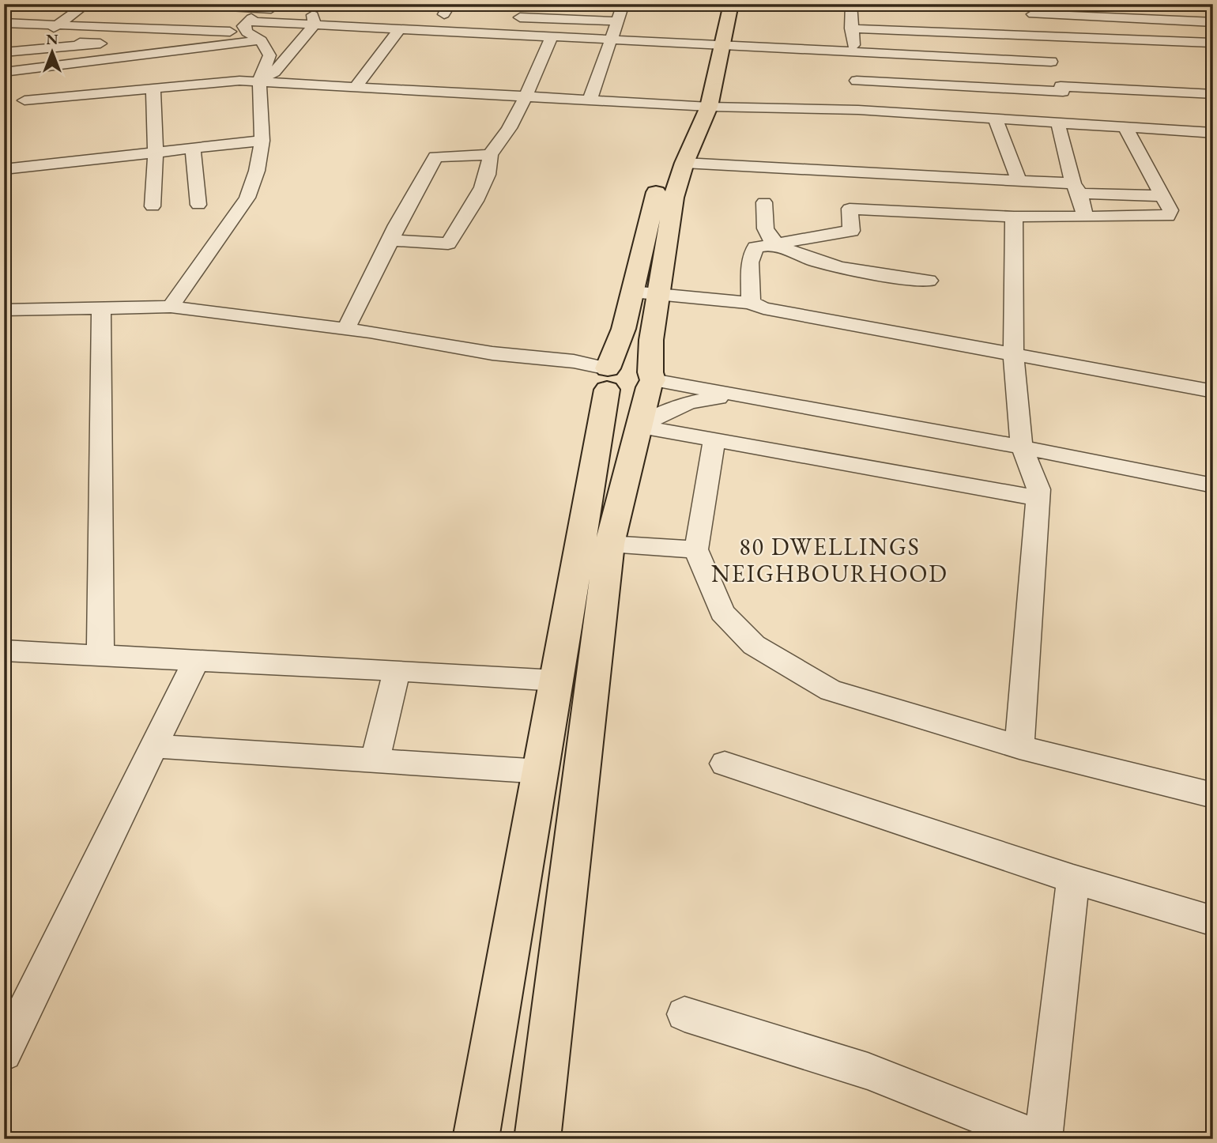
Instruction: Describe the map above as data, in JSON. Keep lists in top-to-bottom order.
{
  "districts": ["80 DWELLINGS NEIGHBOURHOOD"],
  "north": "top"
}
